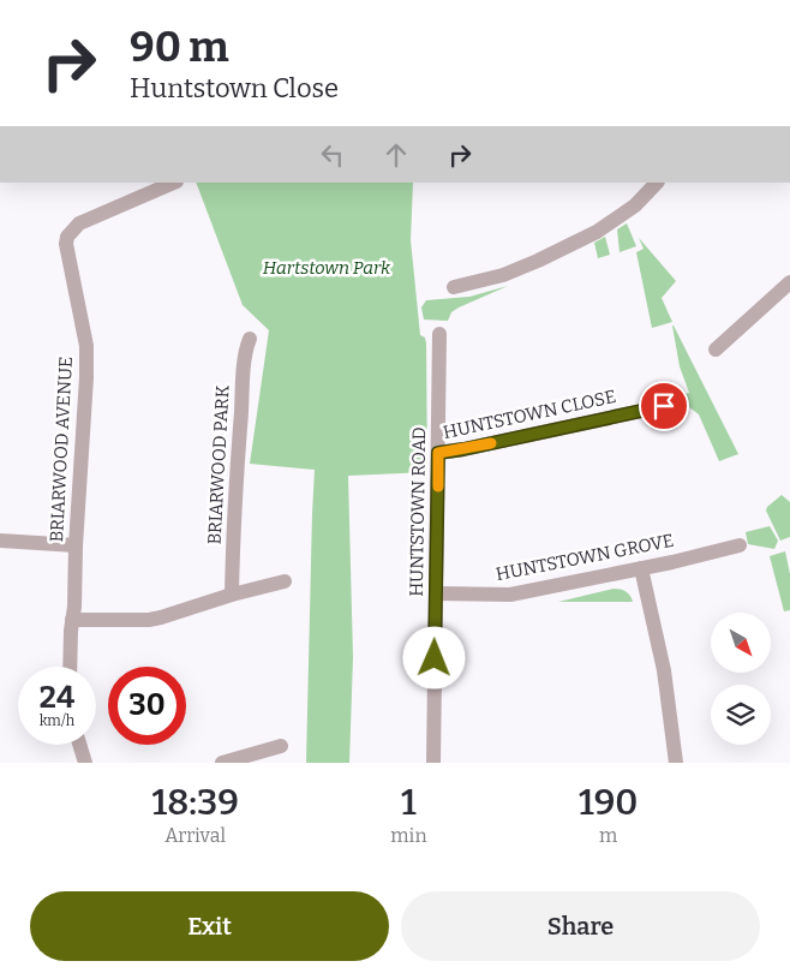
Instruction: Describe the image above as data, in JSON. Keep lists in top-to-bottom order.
{
  "streets": {
    "street": [
      "HUNTSTOWN CLOSE",
      "BRIARWOOD AVENUE",
      "BRIARWOOD PARK",
      "HUNTSTOWN ROAD",
      "HUNTSTOWN GROVE"
    ]
  },
  "crossings": [
    ["HUNTSTOWN CLOSE", "HUNTSTOWN ROAD"],
    ["HUNTSTOWN ROAD", "HUNTSTOWN GROVE"]
  ],
  "parks": ["Hartstown Park"],
  "north": "bottom right",
  "page": {
    "turn": ["90 m", "Huntstown Close"],
    "speed": "24 km/h",
    "limit": "30",
    "eta": [
      "18:39",
      "Arrival",
      "1",
      "min",
      "190",
      "m"
    ],
    "buttons": ["Exit", "Share"]
  }
}
